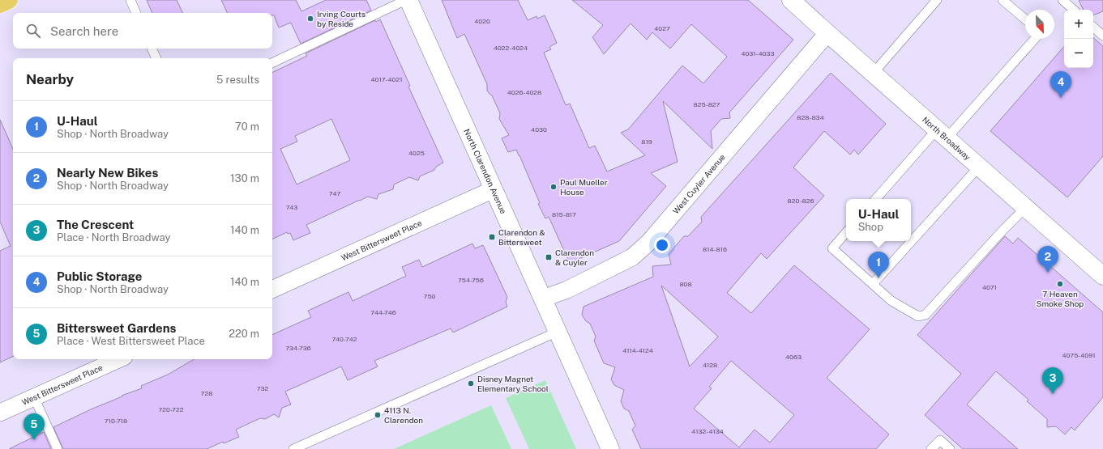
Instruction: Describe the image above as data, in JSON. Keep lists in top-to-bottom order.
{
  "streets": {
    "street": [
      "North Broadway",
      "North Clarendon Avenue",
      "West Cuyler Avenue",
      "West Bittersweet Place"
    ]
  },
  "crossings": [
    ["North Broadway", "West Cuyler Avenue"],
    ["North Clarendon Avenue", "West Cuyler Avenue"],
    ["North Clarendon Avenue", "West Bittersweet Place"]
  ],
  "places": {
    "other": [
      "Irving Courts by Reside",
      "Paul Mueller House",
      "7 Heaven Smoke Shop",
      "Disney Magnet Elementary School",
      "4113 N. Clarendon"
    ],
    "transit": ["Clarendon & Bittersweet", "Clarendon & Cuyler"]
  },
  "house_numbers": [
    "4020",
    "4027",
    "4022-4024",
    "4031-4033",
    "4017-4021",
    "4026-4028",
    "825-827",
    "828-834",
    "4030",
    "819",
    "4025",
    "747",
    "820-826",
    "743",
    "815-817",
    "814-816",
    "754-756",
    "808",
    "4071",
    "750",
    "744-746",
    "740-742",
    "734-736",
    "4114-4124",
    "4075-4091",
    "4063",
    "4128",
    "732",
    "728",
    "720-722",
    "710-718",
    "4132-4134"
  ],
  "north": "bottom right",
  "page": {
    "map_buttons": ["+", "−"],
    "search": "Search here",
    "heading": ["Nearby", "5 results"],
    "pins": [
      "4",
      "2",
      "1",
      "3",
      "5"
    ],
    "list": [
      {
        "mark": "1",
        "name": "U-Haul",
        "note": "Shop · North Broadway",
        "value": "70 m"
      },
      {
        "mark": "2",
        "name": "Nearly New Bikes",
        "note": "Shop · North Broadway",
        "value": "130 m"
      },
      {
        "mark": "3",
        "name": "The Crescent",
        "note": "Place · North Broadway",
        "value": "140 m"
      },
      {
        "mark": "4",
        "name": "Public Storage",
        "note": "Shop · North Broadway",
        "value": "140 m"
      },
      {
        "mark": "5",
        "name": "Bittersweet Gardens",
        "note": "Place · West Bittersweet Place",
        "value": "220 m"
      }
    ],
    "popup": ["U-Haul", "Shop"]
  }
}
